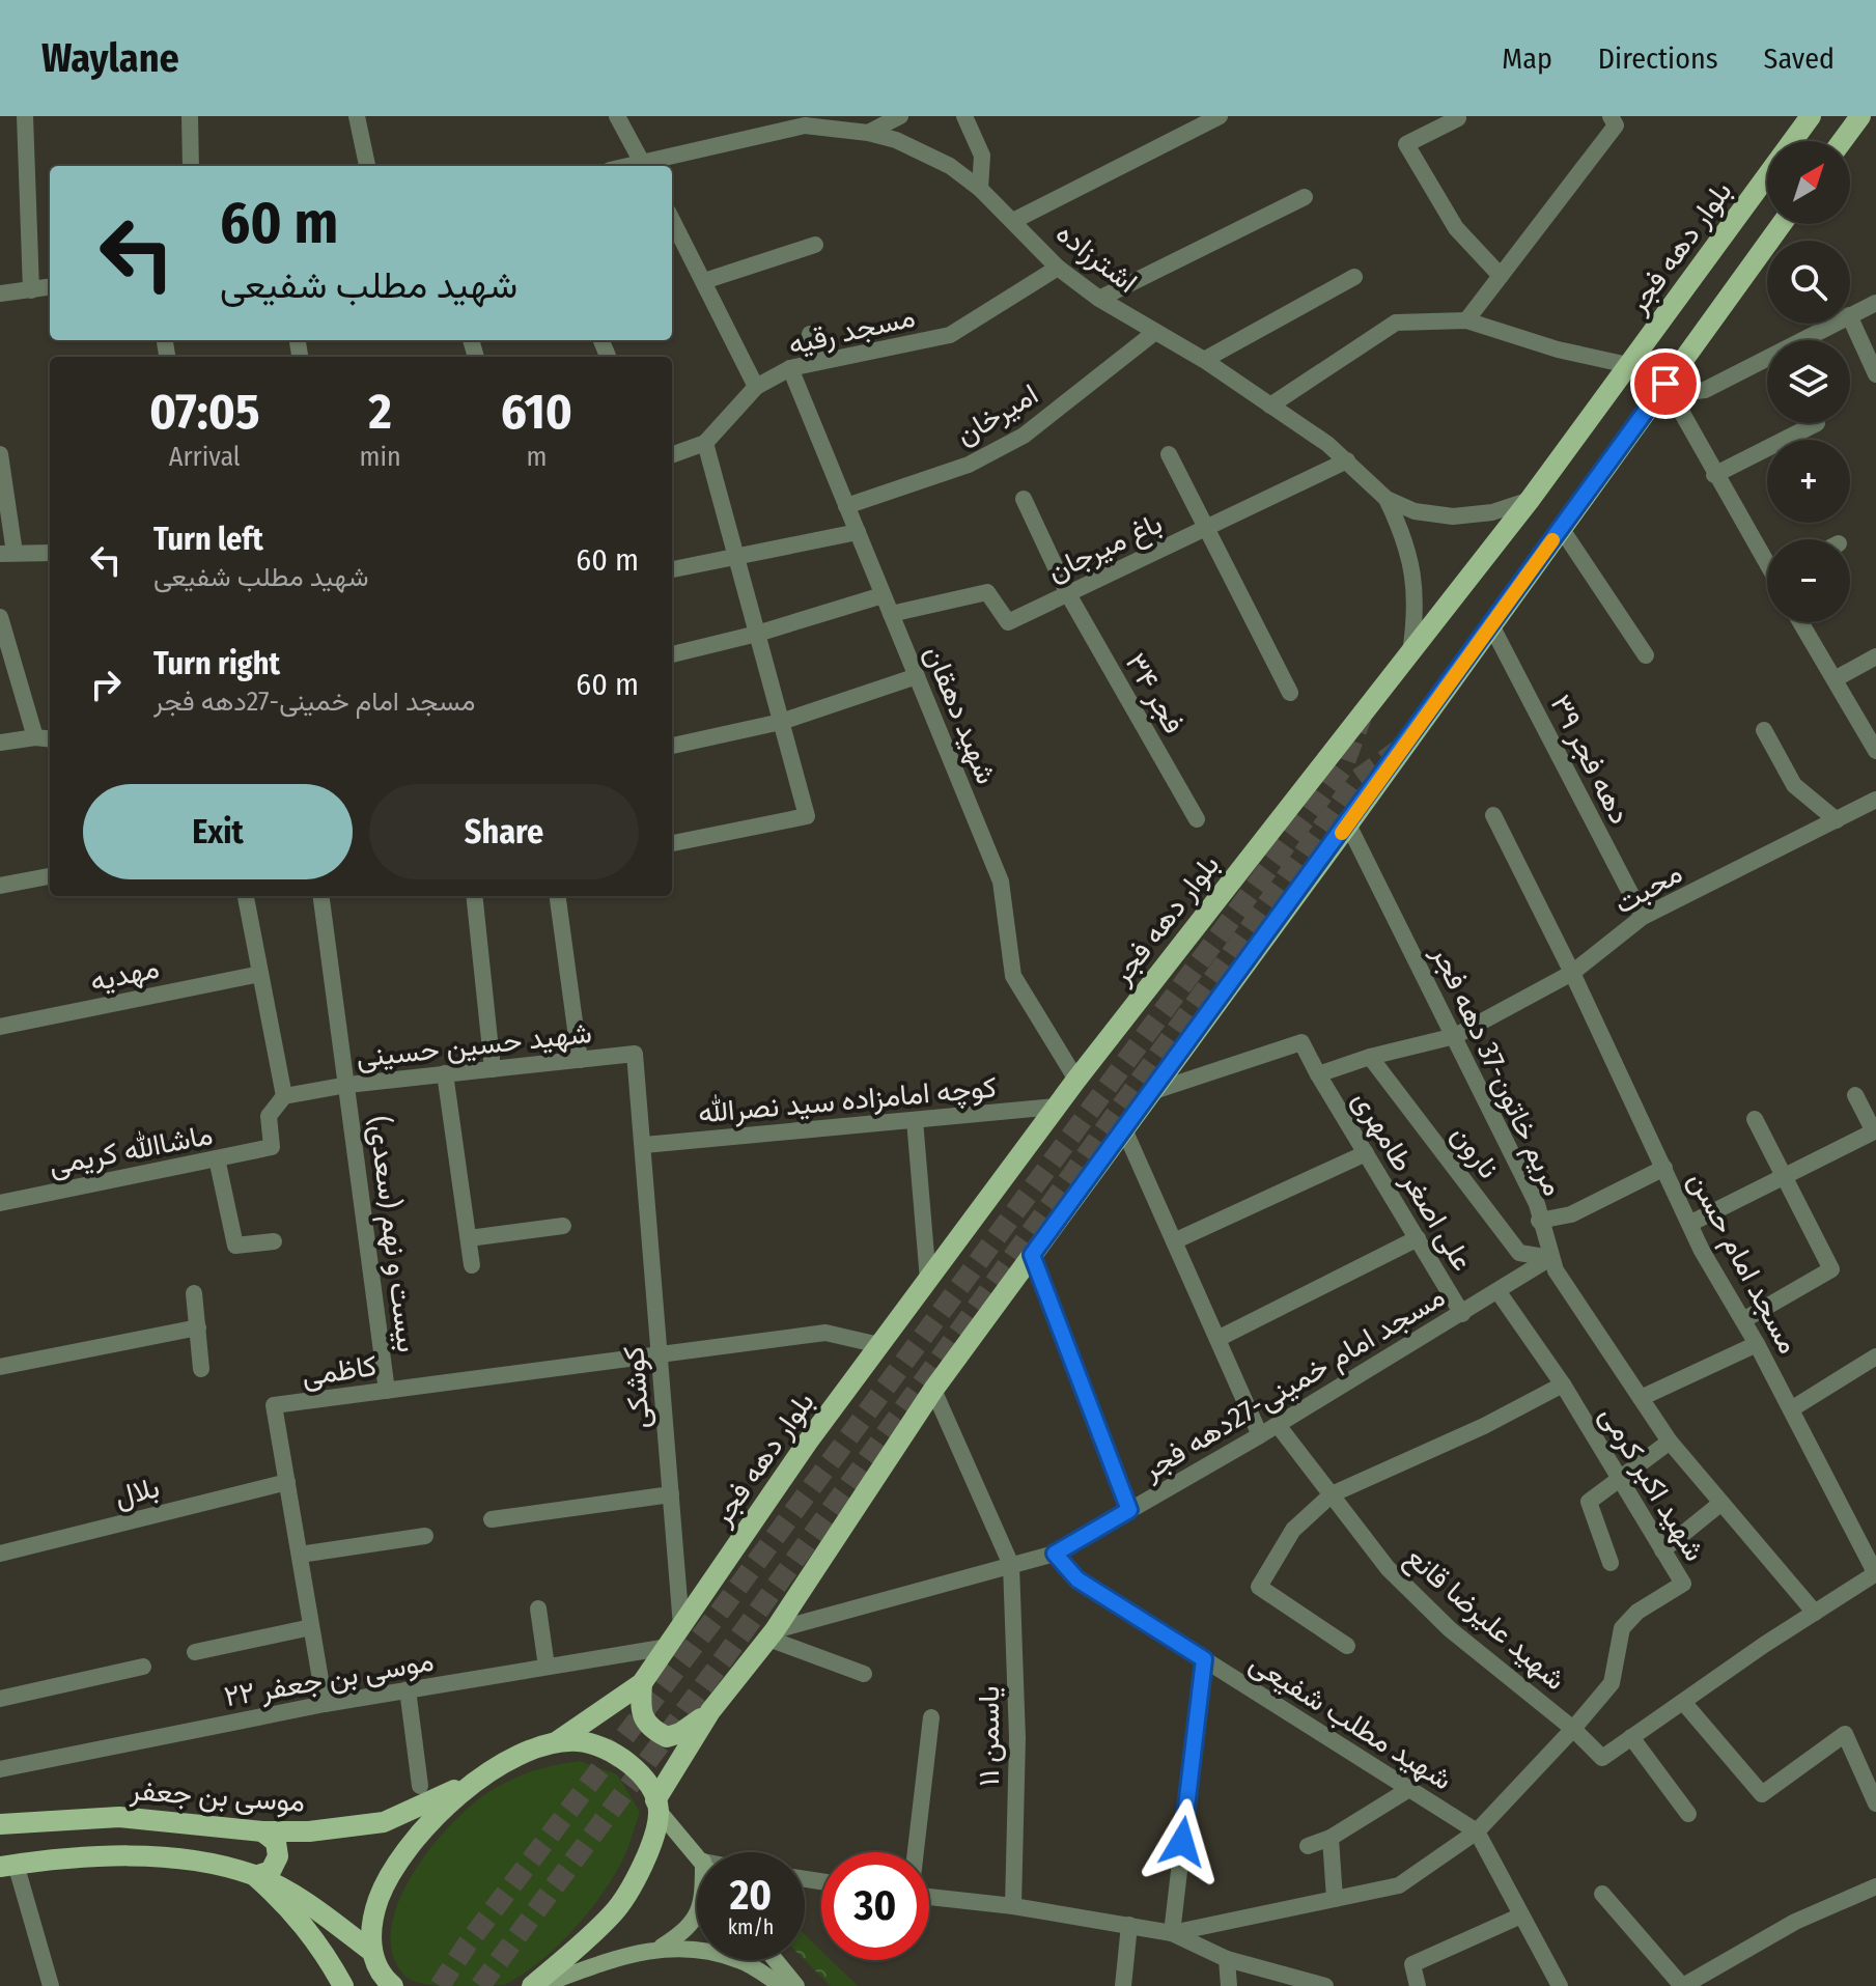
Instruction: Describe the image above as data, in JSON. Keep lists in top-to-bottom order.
{
  "streets": {
    "main road": ["بلوار دهه فجر", "موسی بن جعفر"],
    "street": [
      "اشترزاده",
      "مسجد رقیه",
      "امیرخان",
      "باغ میرجان",
      "فجر ۳۴",
      "شهید دهقان",
      "دهه فجر ۳۹",
      "محبت",
      "مهدیه",
      "شهید حسین حسینی",
      "مریم خاتون-37 دهه فجر",
      "کوچه امامزاده سید نصرالله",
      "ماشاالله کریمی",
      "نارون",
      "علی اصغر طامهری",
      "بیست و نهم (سعدی)",
      "مسجد امام حسن",
      "کاظمی",
      "مسجد امام خمینی-27دهه فجر",
      "کوشکی",
      "شهید اکبر کرمی",
      "بلال",
      "شهید علیرضا قانع",
      "موسی بن جعفر ۲۲",
      "شهید مطلب شفیعی",
      "یاسمن ۱۱"
    ]
  },
  "crossings": [
    ["بلوار دهه فجر", "اشترزاده"],
    ["بلوار دهه فجر", "شهید دهقان"],
    ["بلوار دهه فجر", "کوچه امامزاده سید نصرالله"],
    ["بلوار دهه فجر", "کاظمی"],
    ["بلوار دهه فجر", "کوشکی"],
    ["بلوار دهه فجر", "موسی بن جعفر ۲۲"],
    ["اشترزاده", "مسجد رقیه"],
    ["اشترزاده", "امیرخان"],
    ["اشترزاده", "باغ میرجان"],
    ["مسجد رقیه", "شهید دهقان"],
    ["امیرخان", "شهید دهقان"],
    ["باغ میرجان", "فجر ۳۴"],
    ["باغ میرجان", "شهید دهقان"],
    ["دهه فجر ۳۹", "محبت"],
    ["محبت", "مریم خاتون-37 دهه فجر"],
    ["محبت", "نارون"],
    ["محبت", "علی اصغر طامهری"],
    ["محبت", "مسجد امام حسن"],
    ["شهید حسین حسینی", "کوچه امامزاده سید نصرالله"],
    ["شهید حسین حسینی", "ماشاالله کریمی"],
    ["شهید حسین حسینی", "بیست و نهم (سعدی)"],
    ["شهید حسین حسینی", "کوشکی"],
    ["مریم خاتون-37 دهه فجر", "نارون"],
    ["مریم خاتون-37 دهه فجر", "مسجد امام خمینی-27دهه فجر"],
    ["کوچه امامزاده سید نصرالله", "کوشکی"],
    ["نارون", "مسجد امام خمینی-27دهه فجر"],
    ["علی اصغر طامهری", "مسجد امام خمینی-27دهه فجر"],
    ["بیست و نهم (سعدی)", "کاظمی"],
    ["کاظمی", "کوشکی"],
    ["کاظمی", "بلال"],
    ["کاظمی", "موسی بن جعفر ۲۲"],
    ["مسجد امام خمینی-27دهه فجر", "شهید اکبر کرمی"],
    ["مسجد امام خمینی-27دهه فجر", "شهید علیرضا قانع"],
    ["مسجد امام خمینی-27دهه فجر", "شهید مطلب شفیعی"],
    ["مسجد امام خمینی-27دهه فجر", "یاسمن ۱۱"],
    ["شهید اکبر کرمی", "شهید علیرضا قانع"]
  ],
  "north": "top right",
  "page": {
    "header": "Waylane",
    "nav": ["Map", "Directions", "Saved"],
    "map_buttons": ["+", "−"],
    "turn": ["60 m", "شهید مطلب شفیعی"],
    "eta": [
      "07:05",
      "Arrival",
      "2",
      "min",
      "610",
      "m"
    ],
    "list": [
      {
        "name": "Turn left",
        "note": "شهید مطلب شفیعی",
        "value": "60 m"
      },
      {
        "name": "Turn right",
        "note": "مسجد امام خمینی-27دهه فجر",
        "value": "60 m"
      }
    ],
    "buttons": ["Exit", "Share"],
    "speed": "20 km/h",
    "limit": "30"
  }
}
